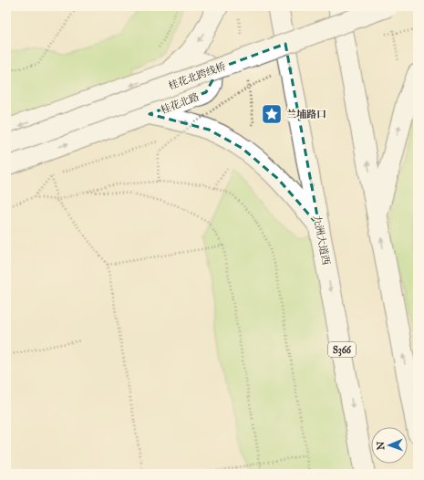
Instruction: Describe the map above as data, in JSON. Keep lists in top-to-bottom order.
{
  "streets": {
    "main road": [
      "桂花北跨线桥",
      "桂花北路",
      "九洲大道西",
      "S366"
    ]
  },
  "places": {
    "place": ["兰埔路口"]
  },
  "north": "left"
}
